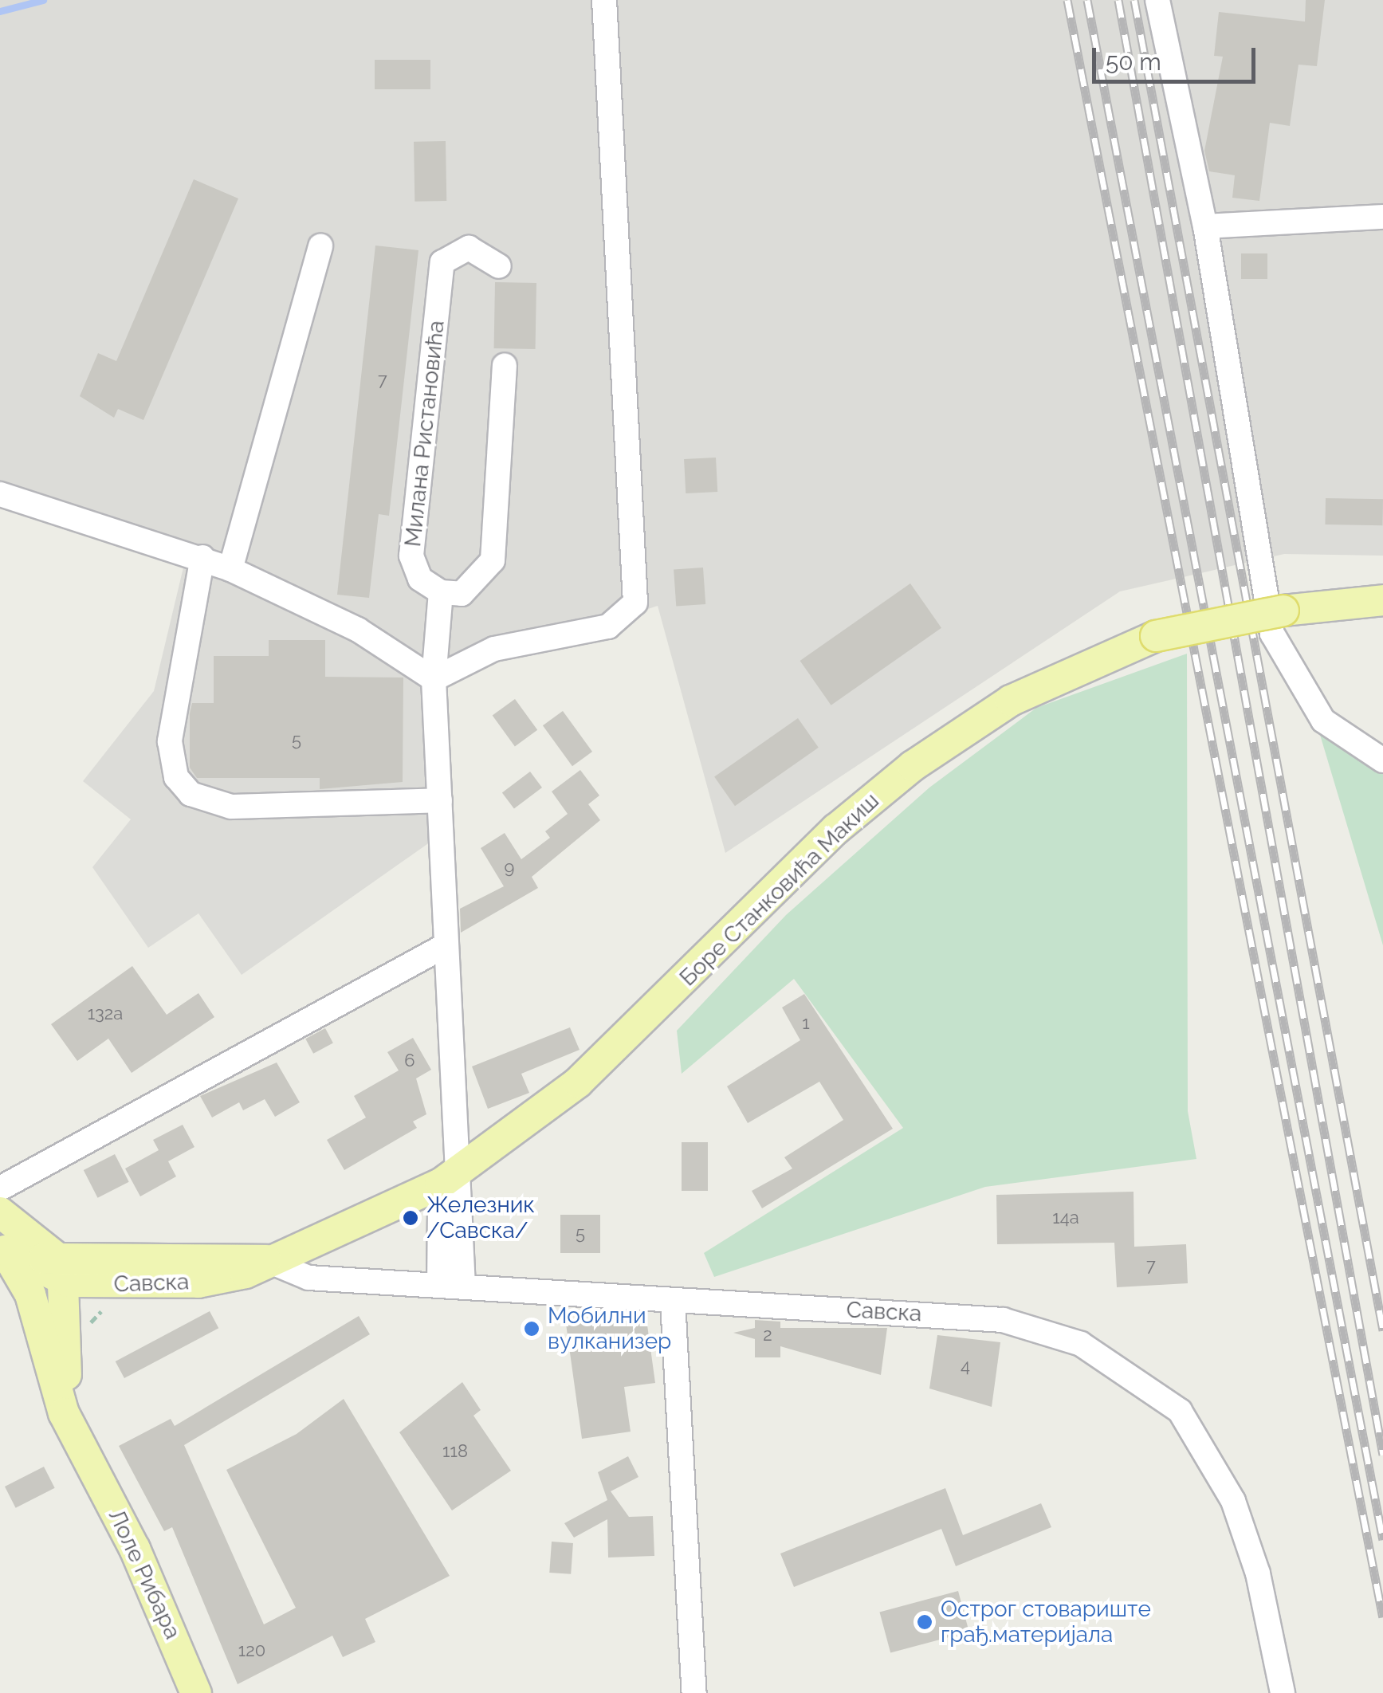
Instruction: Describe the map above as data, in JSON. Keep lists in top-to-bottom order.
{
  "streets": {
    "main road": ["Боре Станковића Макиш", "Савска", "Лоле Рибара"],
    "street": ["Милана Ристановића"]
  },
  "crossings": [
    ["Боре Станковића Макиш", "Савска"],
    ["Савска", "Лоле Рибара"]
  ],
  "places": ["Железник /Савска/", "Мобилни вулканизер", "Острог стовариште грађ.материјала"],
  "house_numbers": [
    "7",
    "5",
    "9",
    "132a",
    "1",
    "6",
    "14a",
    "5",
    "7",
    "2",
    "4",
    "118",
    "120"
  ],
  "scale_bar": "50 m"
}
